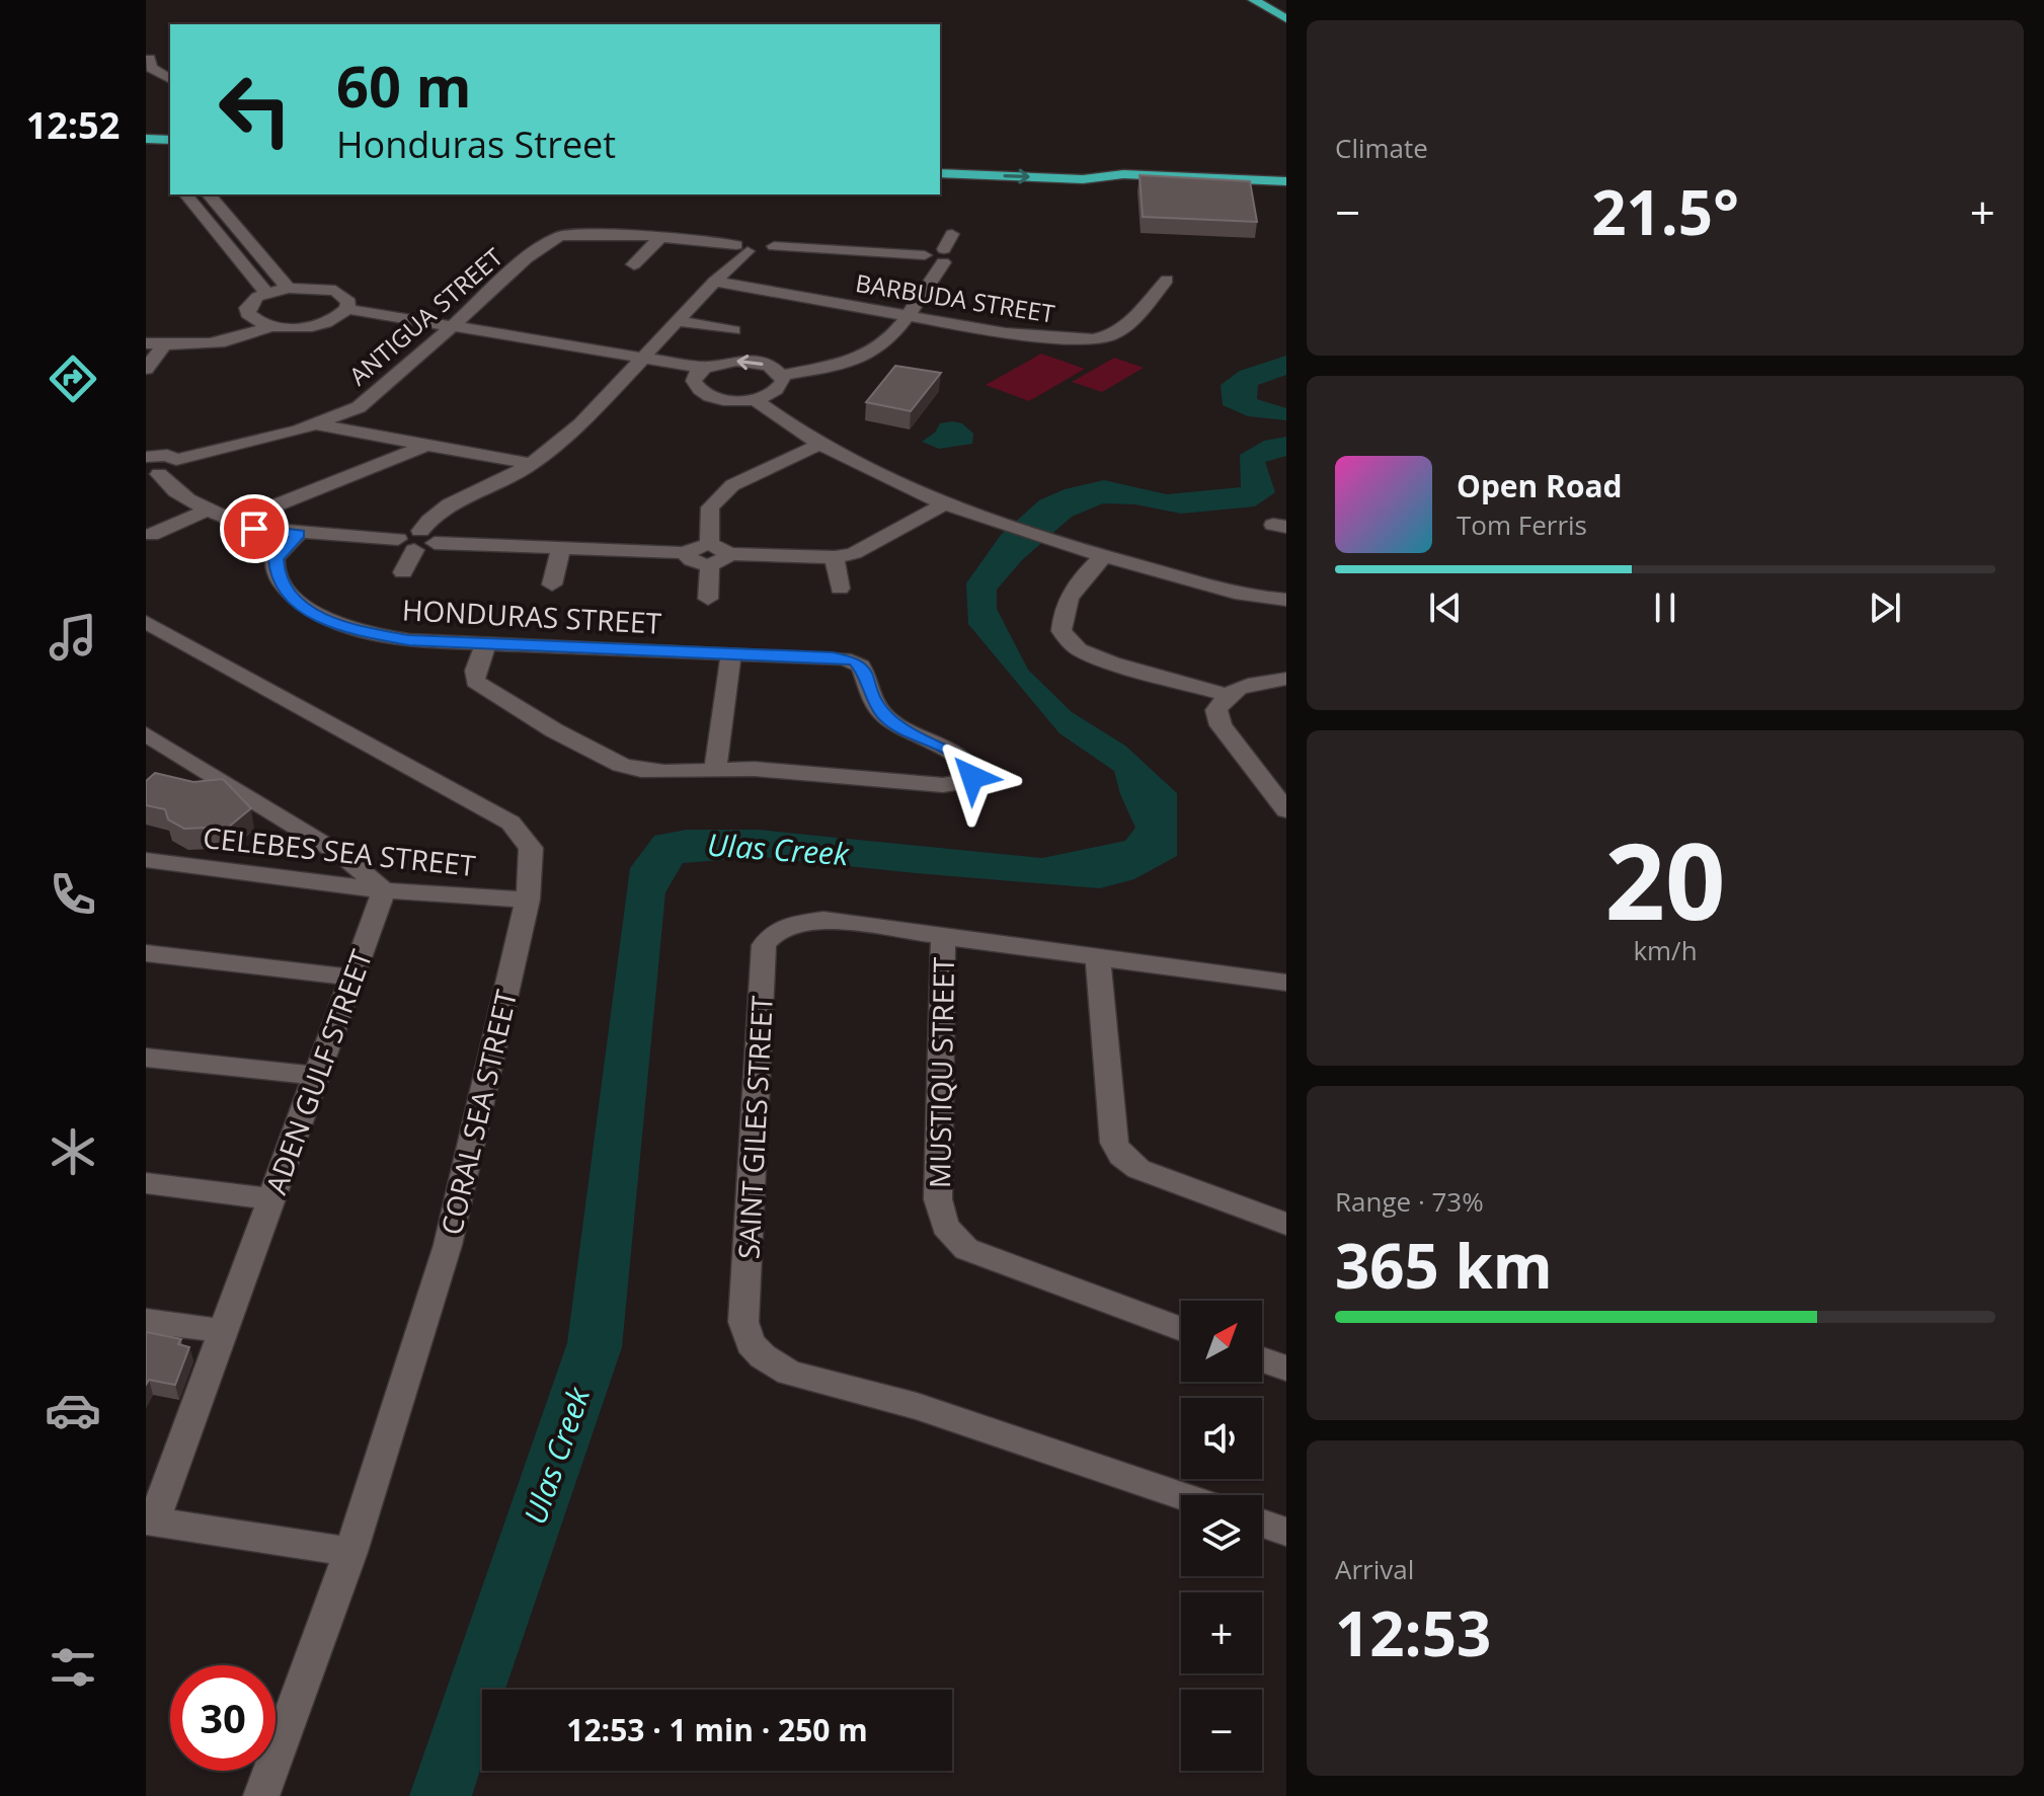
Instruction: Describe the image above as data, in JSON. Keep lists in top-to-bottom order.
{
  "streets": {
    "street": [
      "BARBUDA STREET",
      "ANTIGUA STREET",
      "HONDURAS STREET",
      "CELEBES SEA STREET",
      "ADEN GULF STREET",
      "MUSTIQU STREET",
      "CORAL SEA STREET",
      "SAINT GILES STREET"
    ]
  },
  "crossings": [
    ["CELEBES SEA STREET", "ADEN GULF STREET"],
    ["CELEBES SEA STREET", "CORAL SEA STREET"],
    ["MUSTIQU STREET", "SAINT GILES STREET"]
  ],
  "water": ["Ulas Creek"],
  "north": "top right",
  "page": {
    "tabs": "12:52",
    "tile": [
      "Climate",
      ["20", "km/h"],
      ["Range · 73%", "365 km"],
      ["Arrival", "12:53"]
    ],
    "turn": ["60 m", "Honduras Street"],
    "heat": ["−", "21.5°", "+"],
    "song": ["Open Road", "Tom Ferris"],
    "map_buttons": ["+", "−"],
    "limit": "30",
    "trip": "12:53 · 1 min · 250 m"
  }
}
